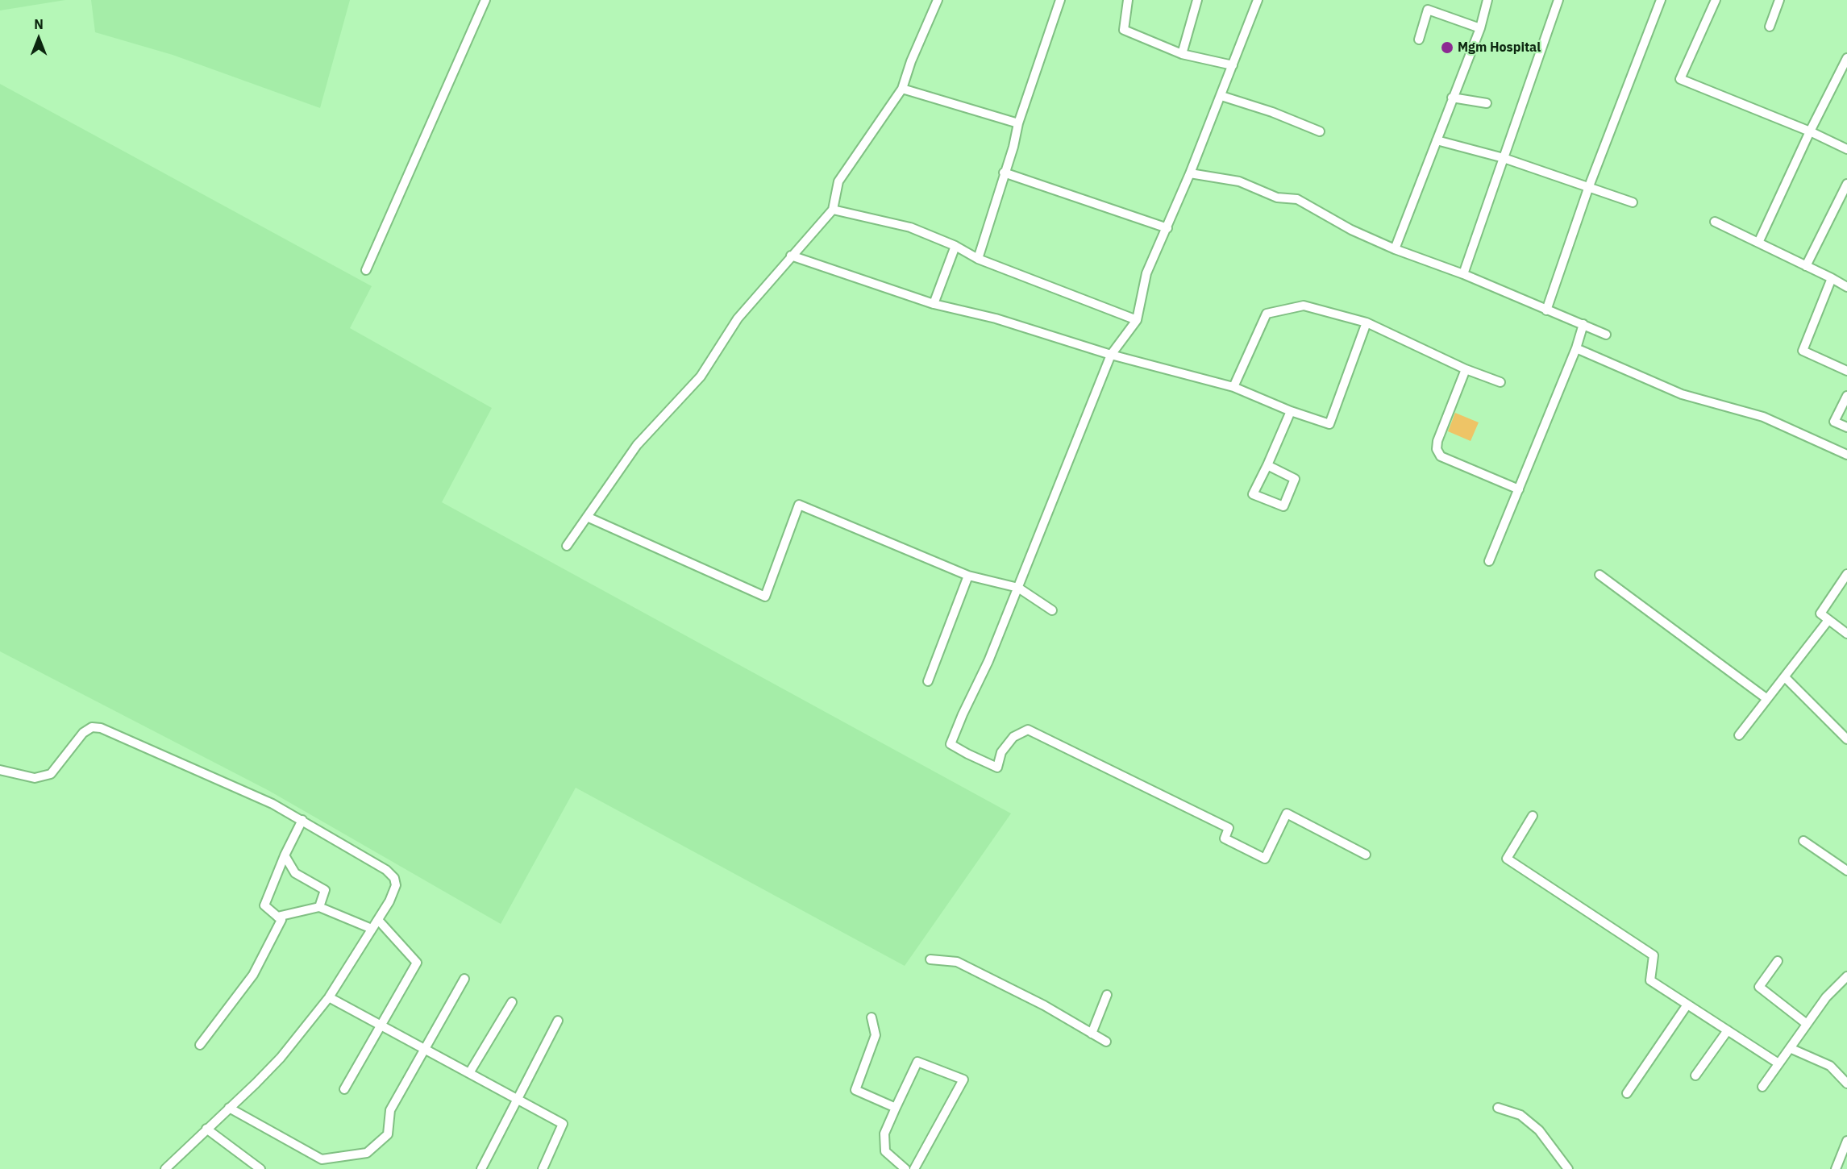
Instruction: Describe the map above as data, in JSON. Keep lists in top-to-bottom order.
{
  "places": ["Mgm Hospital"],
  "north": "top"
}
